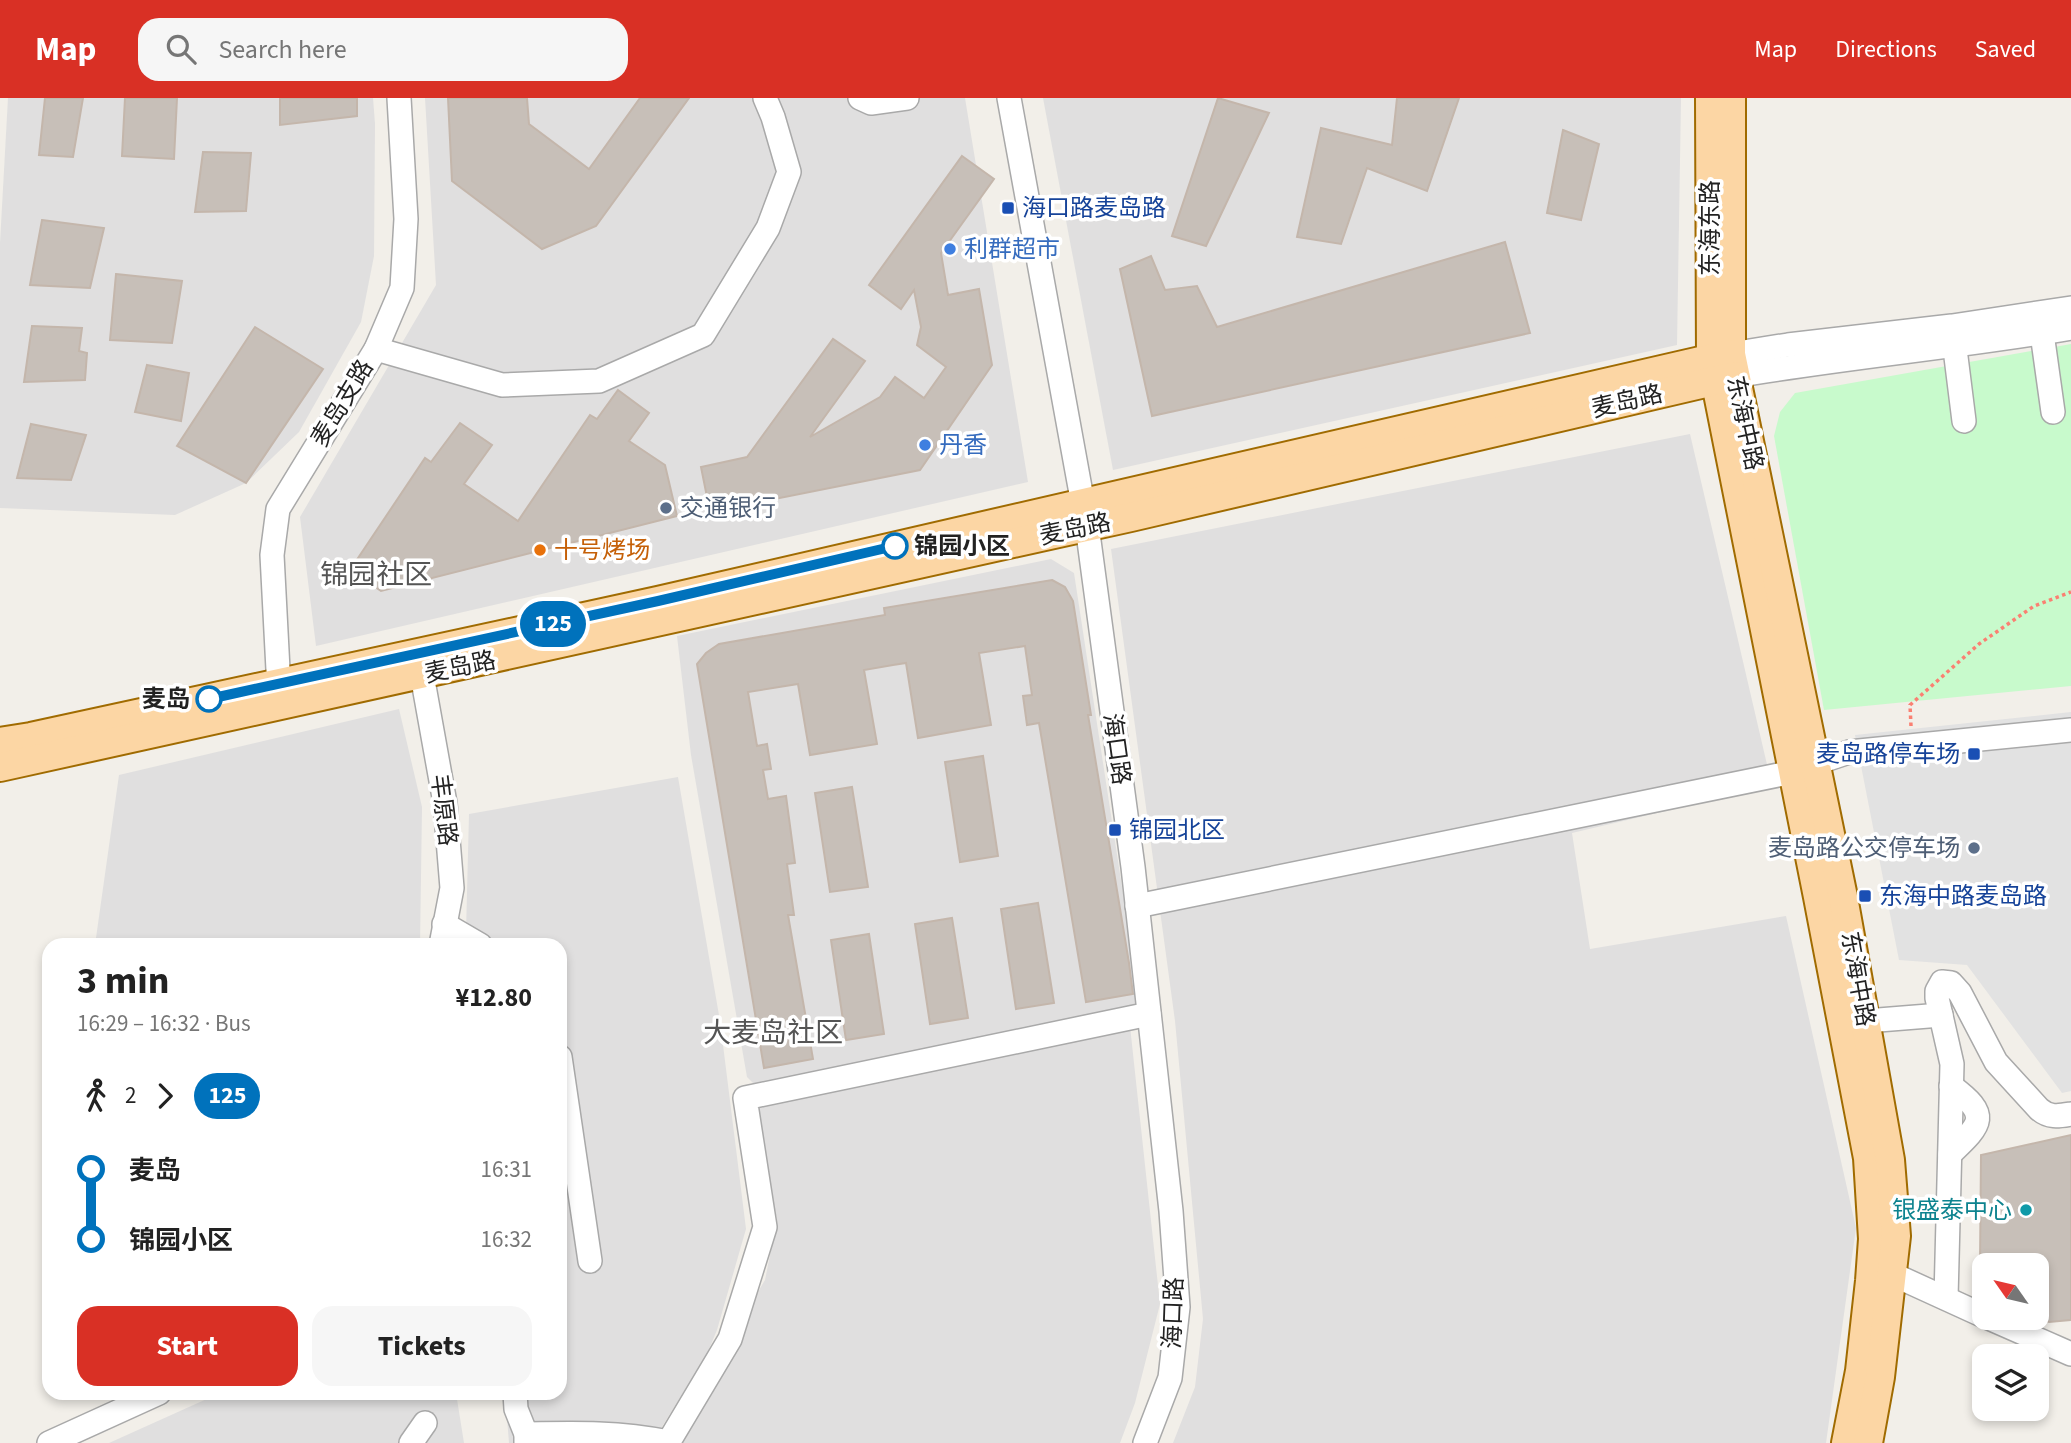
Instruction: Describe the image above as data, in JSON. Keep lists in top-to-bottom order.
{
  "streets": {
    "main road": ["东海东路", "麦岛路", "东海中路"],
    "street": ["麦岛支路", "海口路", "丰原路"]
  },
  "crossings": [
    ["东海东路", "麦岛路"],
    ["东海东路", "东海中路"],
    ["麦岛路", "麦岛支路"],
    ["麦岛路", "东海中路"],
    ["麦岛路", "海口路"],
    ["麦岛路", "丰原路"]
  ],
  "districts": ["锦园社区", "大麦岛社区"],
  "places": {
    "transit": [
      "海口路麦岛路",
      "麦岛路停车场",
      "锦园北区",
      "东海中路麦岛路"
    ],
    "other": [
      "利群超市",
      "丹香",
      "交通银行",
      "锦园小区",
      "十号烤场",
      "麦岛",
      "麦岛路公交停车场",
      "银盛泰中心"
    ]
  },
  "lines": ["bus line 125"],
  "north": "top left",
  "page": {
    "header": "Map",
    "search": "Search here",
    "nav": ["Map", "Directions", "Saved"],
    "on_map": "125",
    "heading": ["3 min", "16:29 – 16:32 · Bus", "¥12.80"],
    "legs": ["2", "125"],
    "list": [
      {
        "name": "麦岛",
        "value": "16:31"
      },
      {
        "name": "锦园小区",
        "value": "16:32"
      }
    ],
    "buttons": ["Start", "Tickets"]
  }
}
